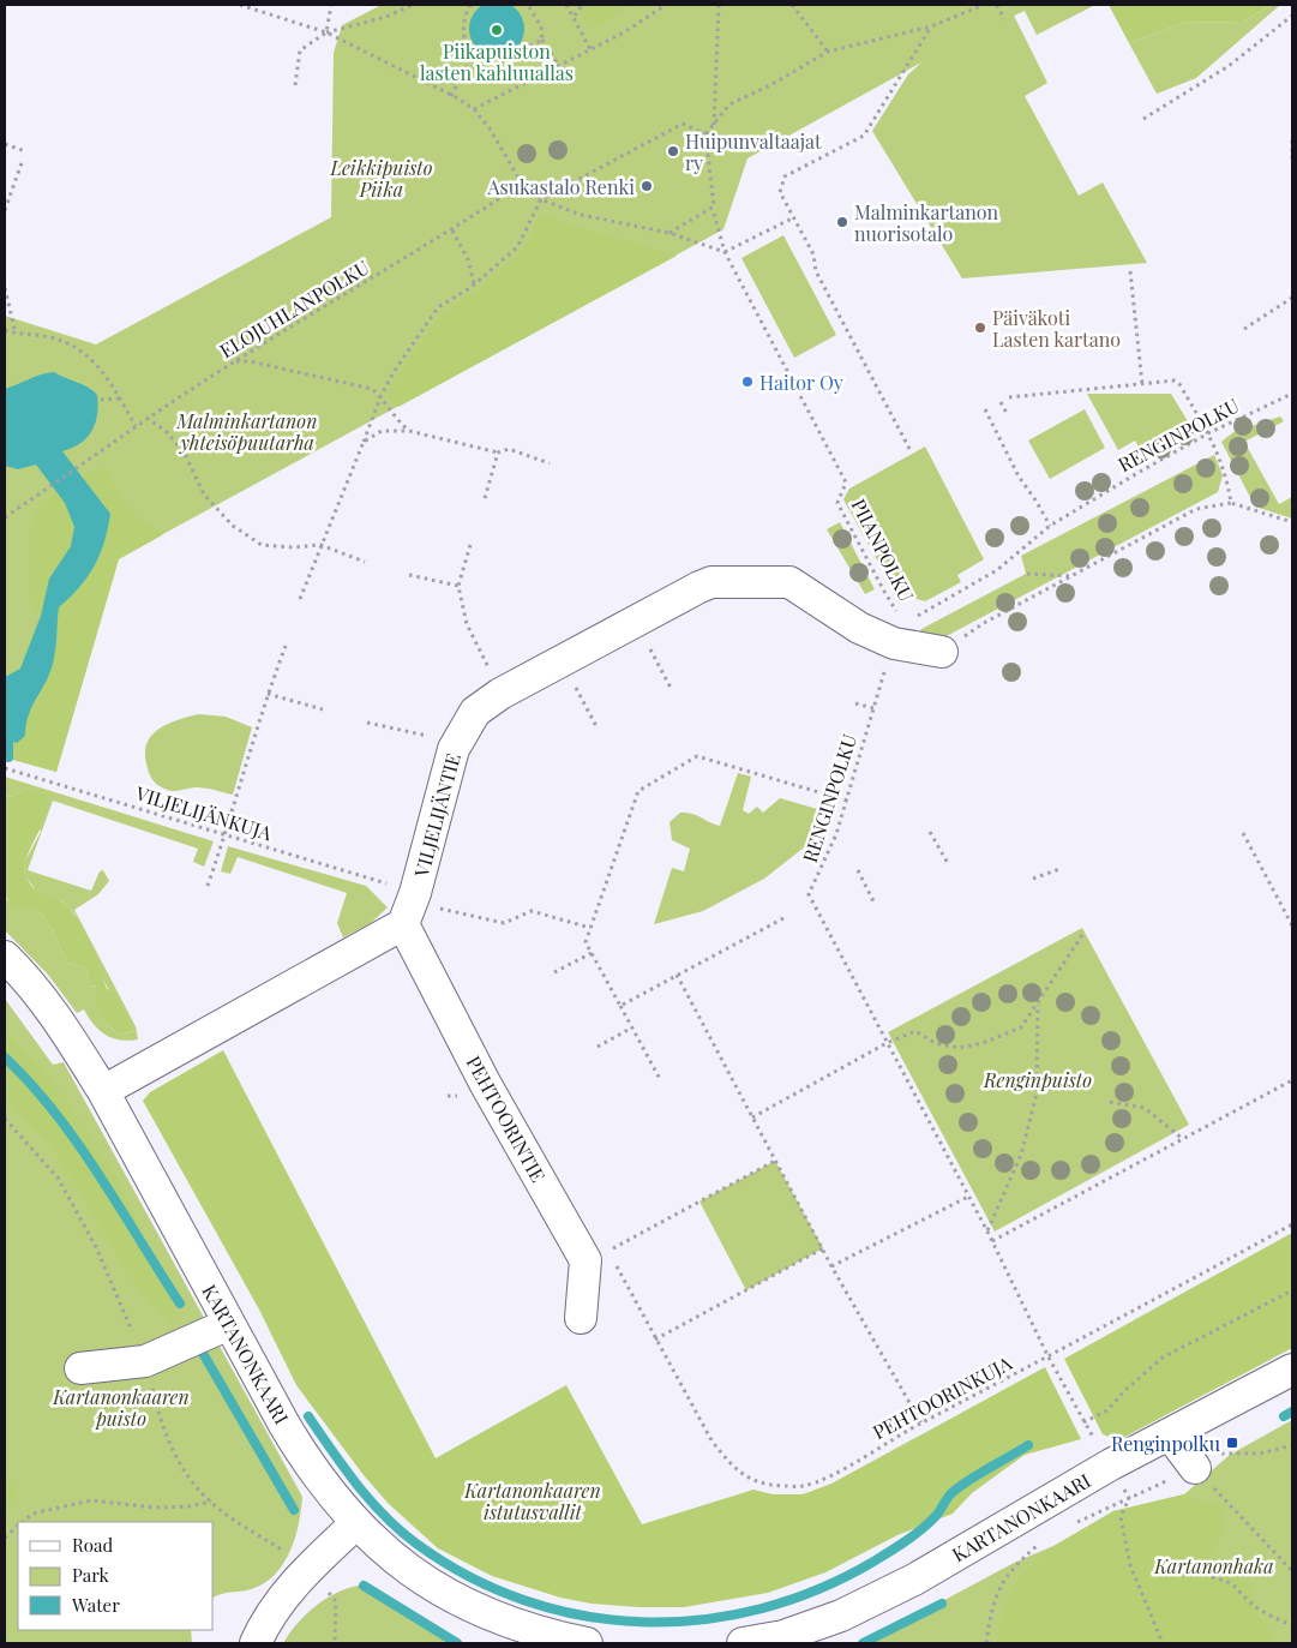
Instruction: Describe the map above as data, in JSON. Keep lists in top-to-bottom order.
{
  "streets": {
    "street": ["VILJELIJÄNTIE", "PEHTOORINTIE", "KARTANONKAARI"],
    "path": [
      "ELOJUHLANPOLKU",
      "RENGINPOLKU",
      "PIIANPOLKU",
      "VILJELIJÄNKUJA",
      "PEHTOORINKUJA"
    ]
  },
  "crossings": [
    ["RENGINPOLKU", "PIIANPOLKU"],
    ["RENGINPOLKU", "VILJELIJÄNTIE"],
    ["RENGINPOLKU", "PEHTOORINKUJA"],
    ["PIIANPOLKU", "VILJELIJÄNTIE"],
    ["VILJELIJÄNTIE", "PEHTOORINTIE"]
  ],
  "parks": [
    "Leikkipuisto Piika",
    "Malminkartanon yhteisöpuutarha",
    "Renginpuisto",
    "Kartanonkaaren puisto",
    "Kartanonkaaren istutusvallit",
    "Kartanonhaka"
  ],
  "places": {
    "other": [
      "Piikapuiston lasten kahluuallas",
      "Huipunvaltaajat ry",
      "Asukastalo Renki",
      "Malminkartanon nuorisotalo",
      "Päiväkoti Lasten kartano",
      "Haitor Oy"
    ],
    "transit": ["Renginpolku"]
  },
  "legend": ["Road", "Park", "Water"]
}
